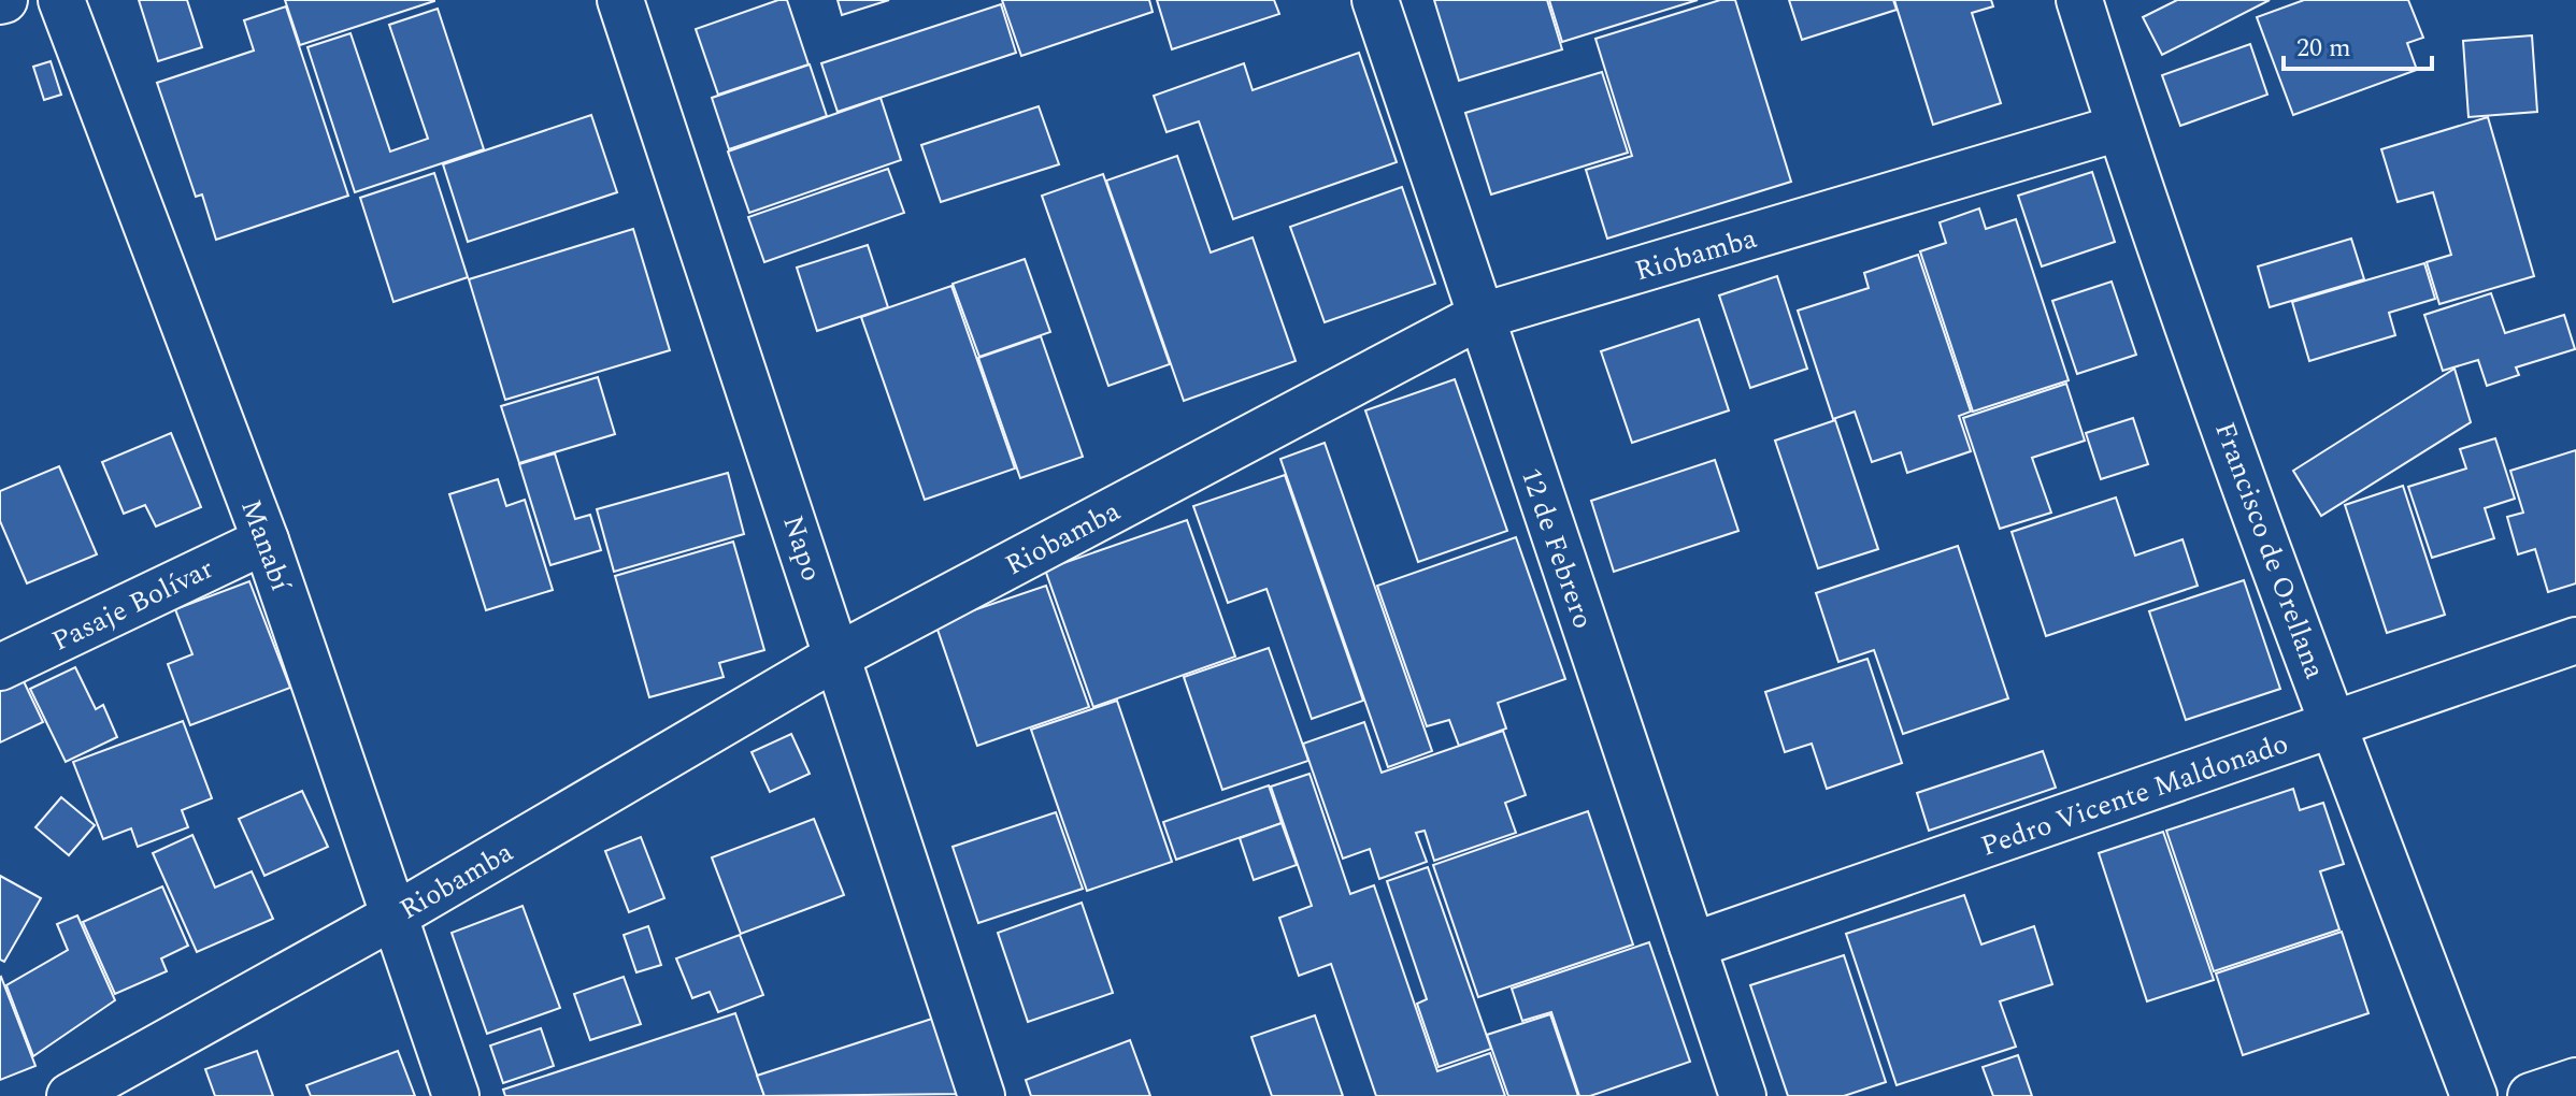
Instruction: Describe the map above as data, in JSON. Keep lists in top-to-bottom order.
{
  "streets": {
    "street": [
      "Riobamba",
      "Manabí",
      "Napo",
      "12 de Febrero",
      "Francisco de Orellana",
      "Pasaje Bolívar",
      "Pedro Vicente Maldonado"
    ]
  },
  "crossings": [
    ["Riobamba", "Manabí"],
    ["Riobamba", "Napo"],
    ["Riobamba", "12 de Febrero"],
    ["Riobamba", "Francisco de Orellana"],
    ["Manabí", "Pasaje Bolívar"],
    ["12 de Febrero", "Pedro Vicente Maldonado"],
    ["Francisco de Orellana", "Pedro Vicente Maldonado"]
  ],
  "scale_bar": "20 m"
}
